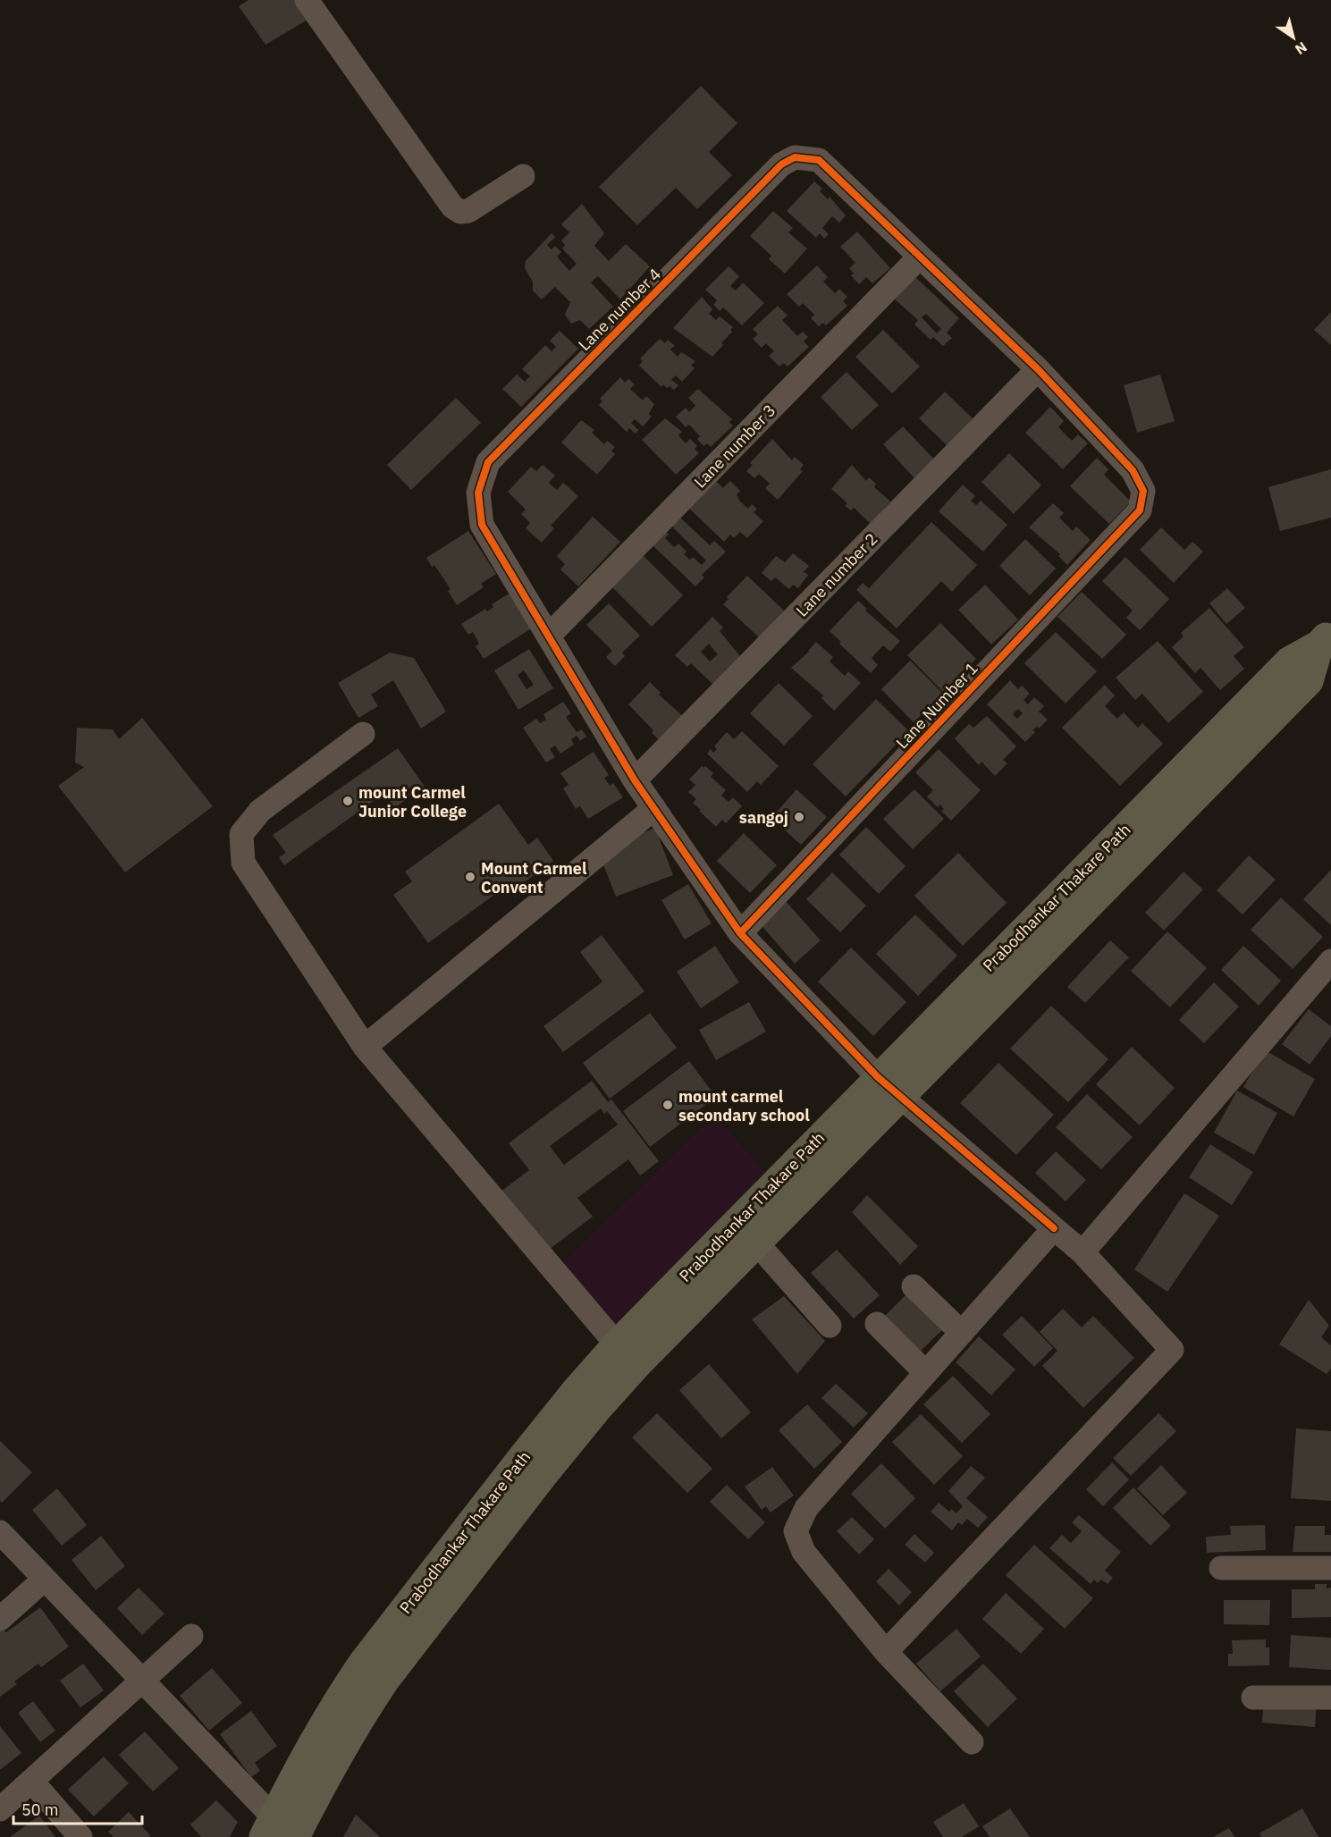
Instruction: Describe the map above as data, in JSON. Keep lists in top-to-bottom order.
{
  "streets": {
    "main road": ["Prabodhankar Thakare Path"],
    "street": [
      "Lane number 4",
      "Lane number 3",
      "Lane number 2",
      "Lane Number 1"
    ]
  },
  "crossings": [
    ["Lane number 4", "Lane number 3"],
    ["Lane number 2", "Lane Number 1"]
  ],
  "places": [
    "mount Carmel Junior College",
    "sangoj",
    "Mount Carmel Convent",
    "mount carmel secondary school"
  ],
  "scale_bar": "50 m",
  "north": "bottom right"
}
